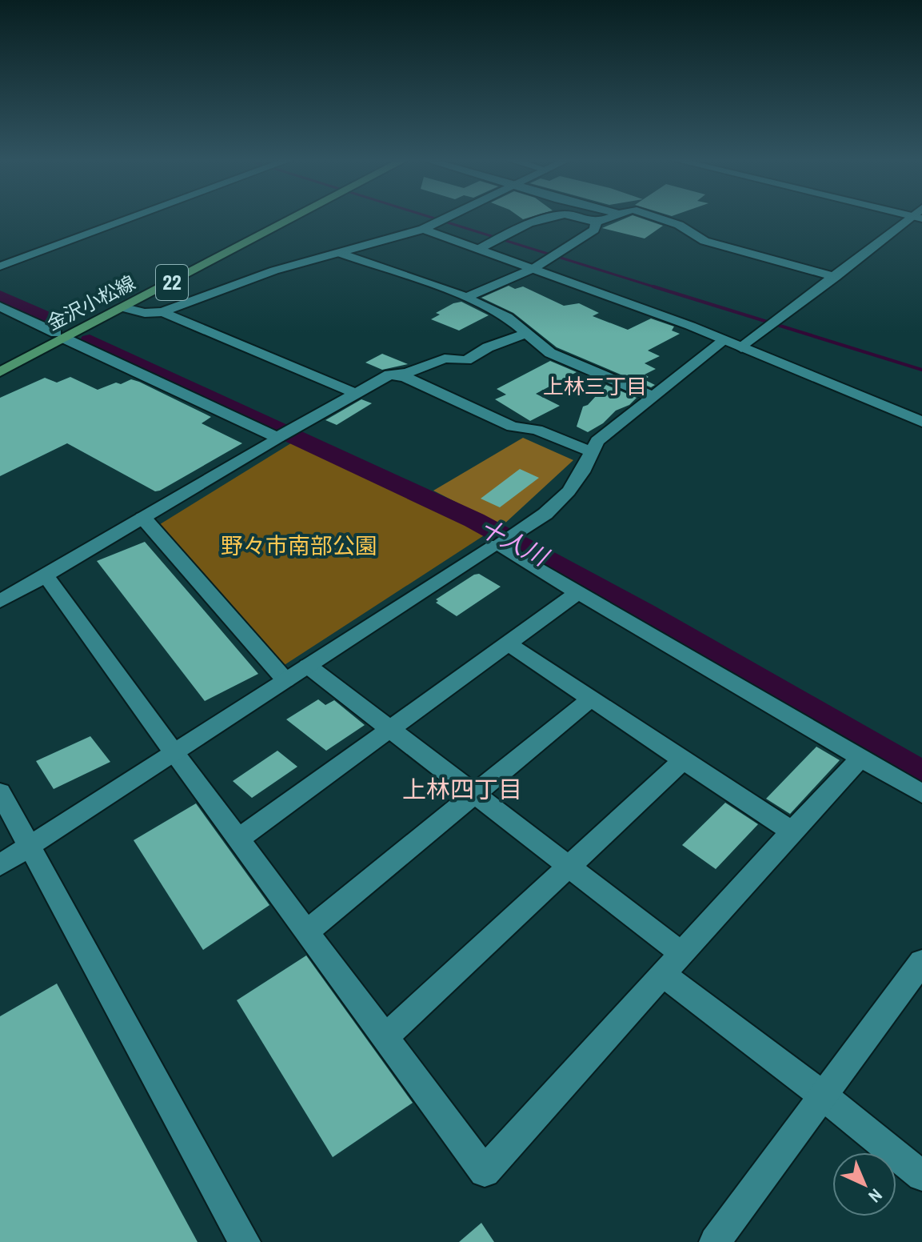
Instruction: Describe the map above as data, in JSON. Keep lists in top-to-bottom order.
{
  "streets": {
    "main road": ["22", "金沢小松線"]
  },
  "districts": ["上林三丁目", "上林四丁目"],
  "water": ["十人川"],
  "parks": ["野々市南部公園"],
  "north": "bottom right"
}
